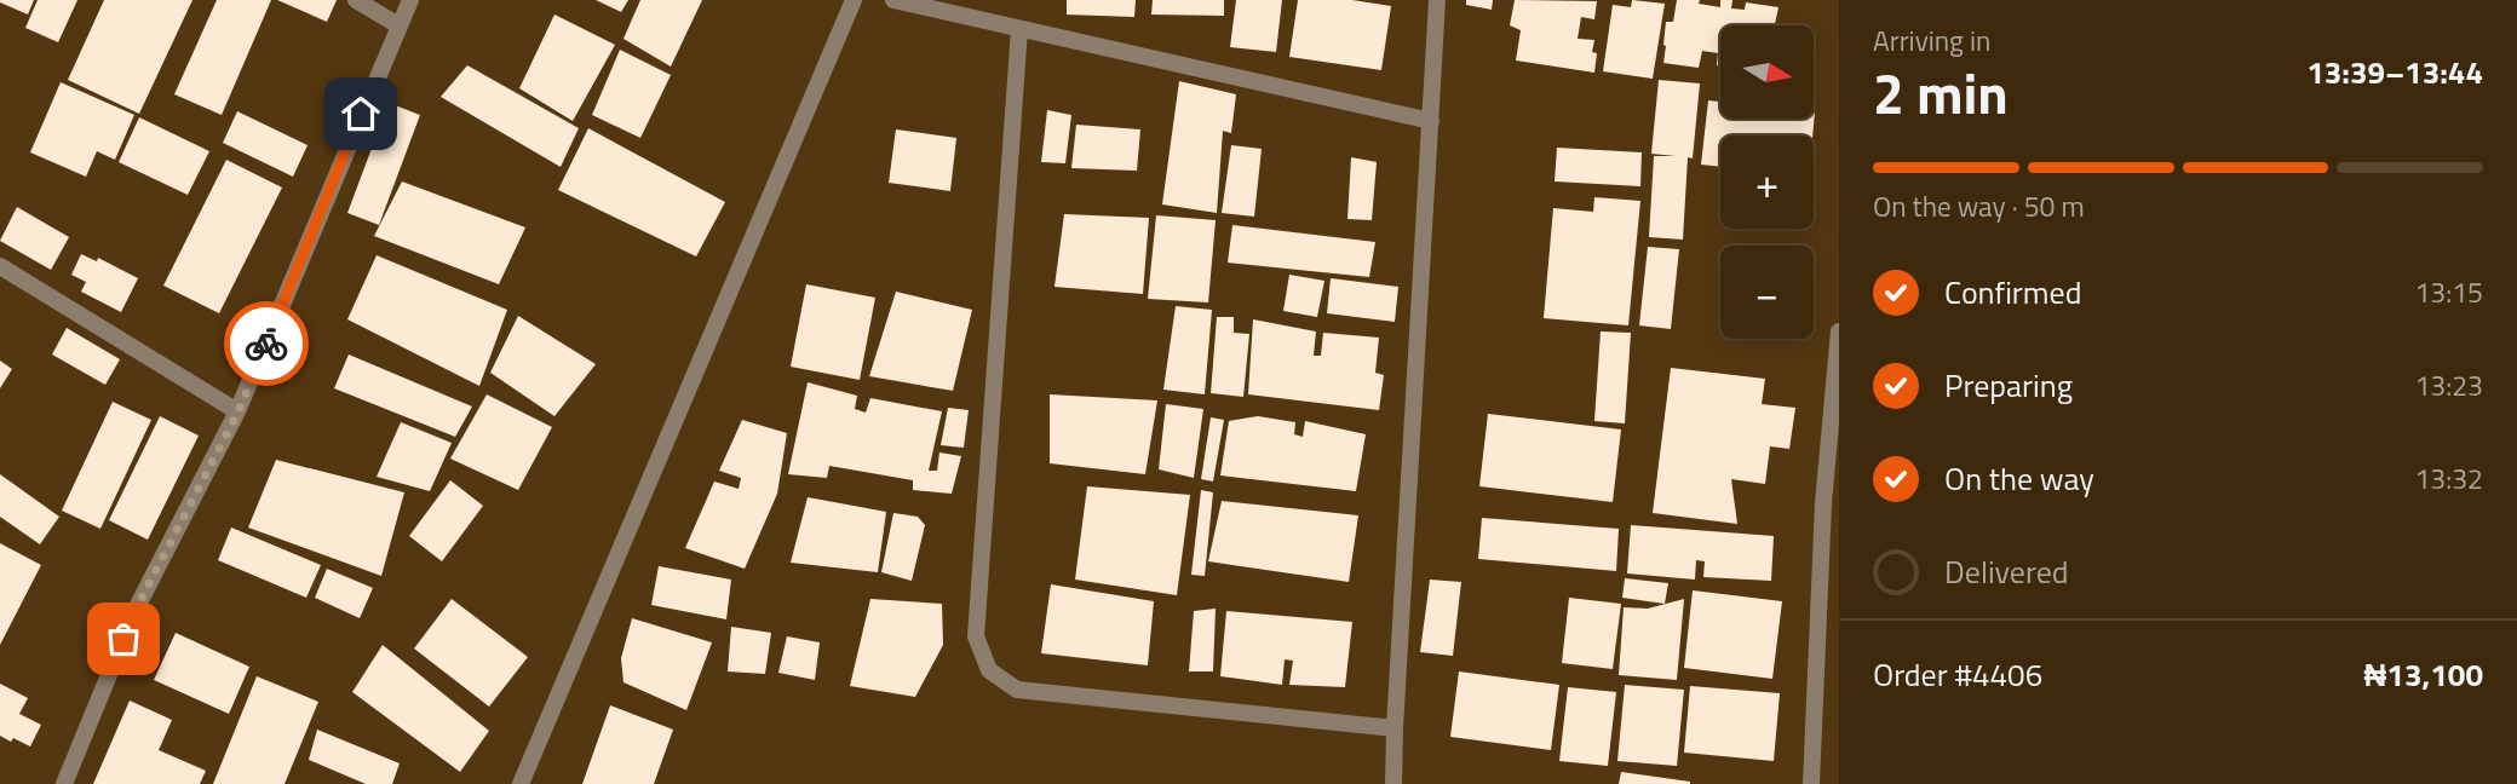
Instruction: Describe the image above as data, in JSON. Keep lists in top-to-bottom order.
{
  "north": "right",
  "page": {
    "heading": ["2 min", "Arriving in", "13:39–13:44"],
    "panel": ["Order #4406", "₦13,100"],
    "map_buttons": ["+", "−"],
    "bar": "On the way · 50 m",
    "list": [
      ["Confirmed", "13:15"],
      ["Preparing", "13:23"],
      ["On the way", "13:32"],
      "Delivered"
    ]
  }
}
